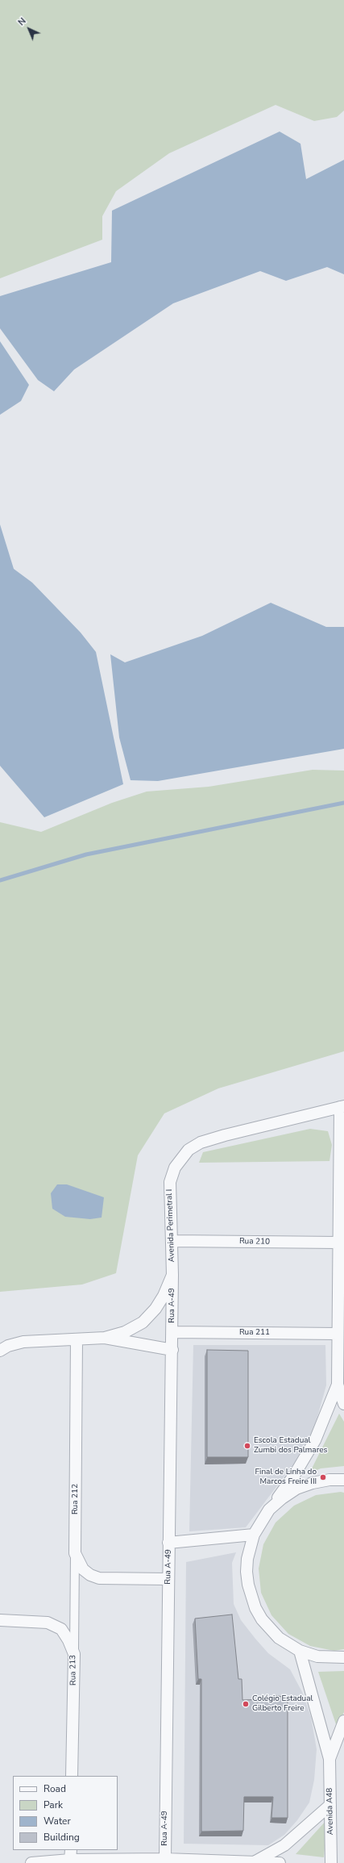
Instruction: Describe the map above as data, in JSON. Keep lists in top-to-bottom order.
{
  "streets": {
    "street": [
      "Avenida Perimetral I",
      "Rua 210",
      "Rua A-49",
      "Rua 211",
      "Rua 212",
      "Rua 213",
      "Avenida A48"
    ]
  },
  "crossings": [
    ["Avenida Perimetral I", "Rua 210"],
    ["Avenida Perimetral I", "Rua A-49"],
    ["Avenida Perimetral I", "Rua 212"],
    ["Rua A-49", "Rua 211"],
    ["Rua A-49", "Rua 212"]
  ],
  "places": ["Escola Estadual Zumbi dos Palmares", "Final de Linha do Marcos Freire III", "Colégio Estadual Gilberto Freire"],
  "legend": [
    "Road",
    "Park",
    "Water",
    "Building"
  ],
  "north": "top left"
}
